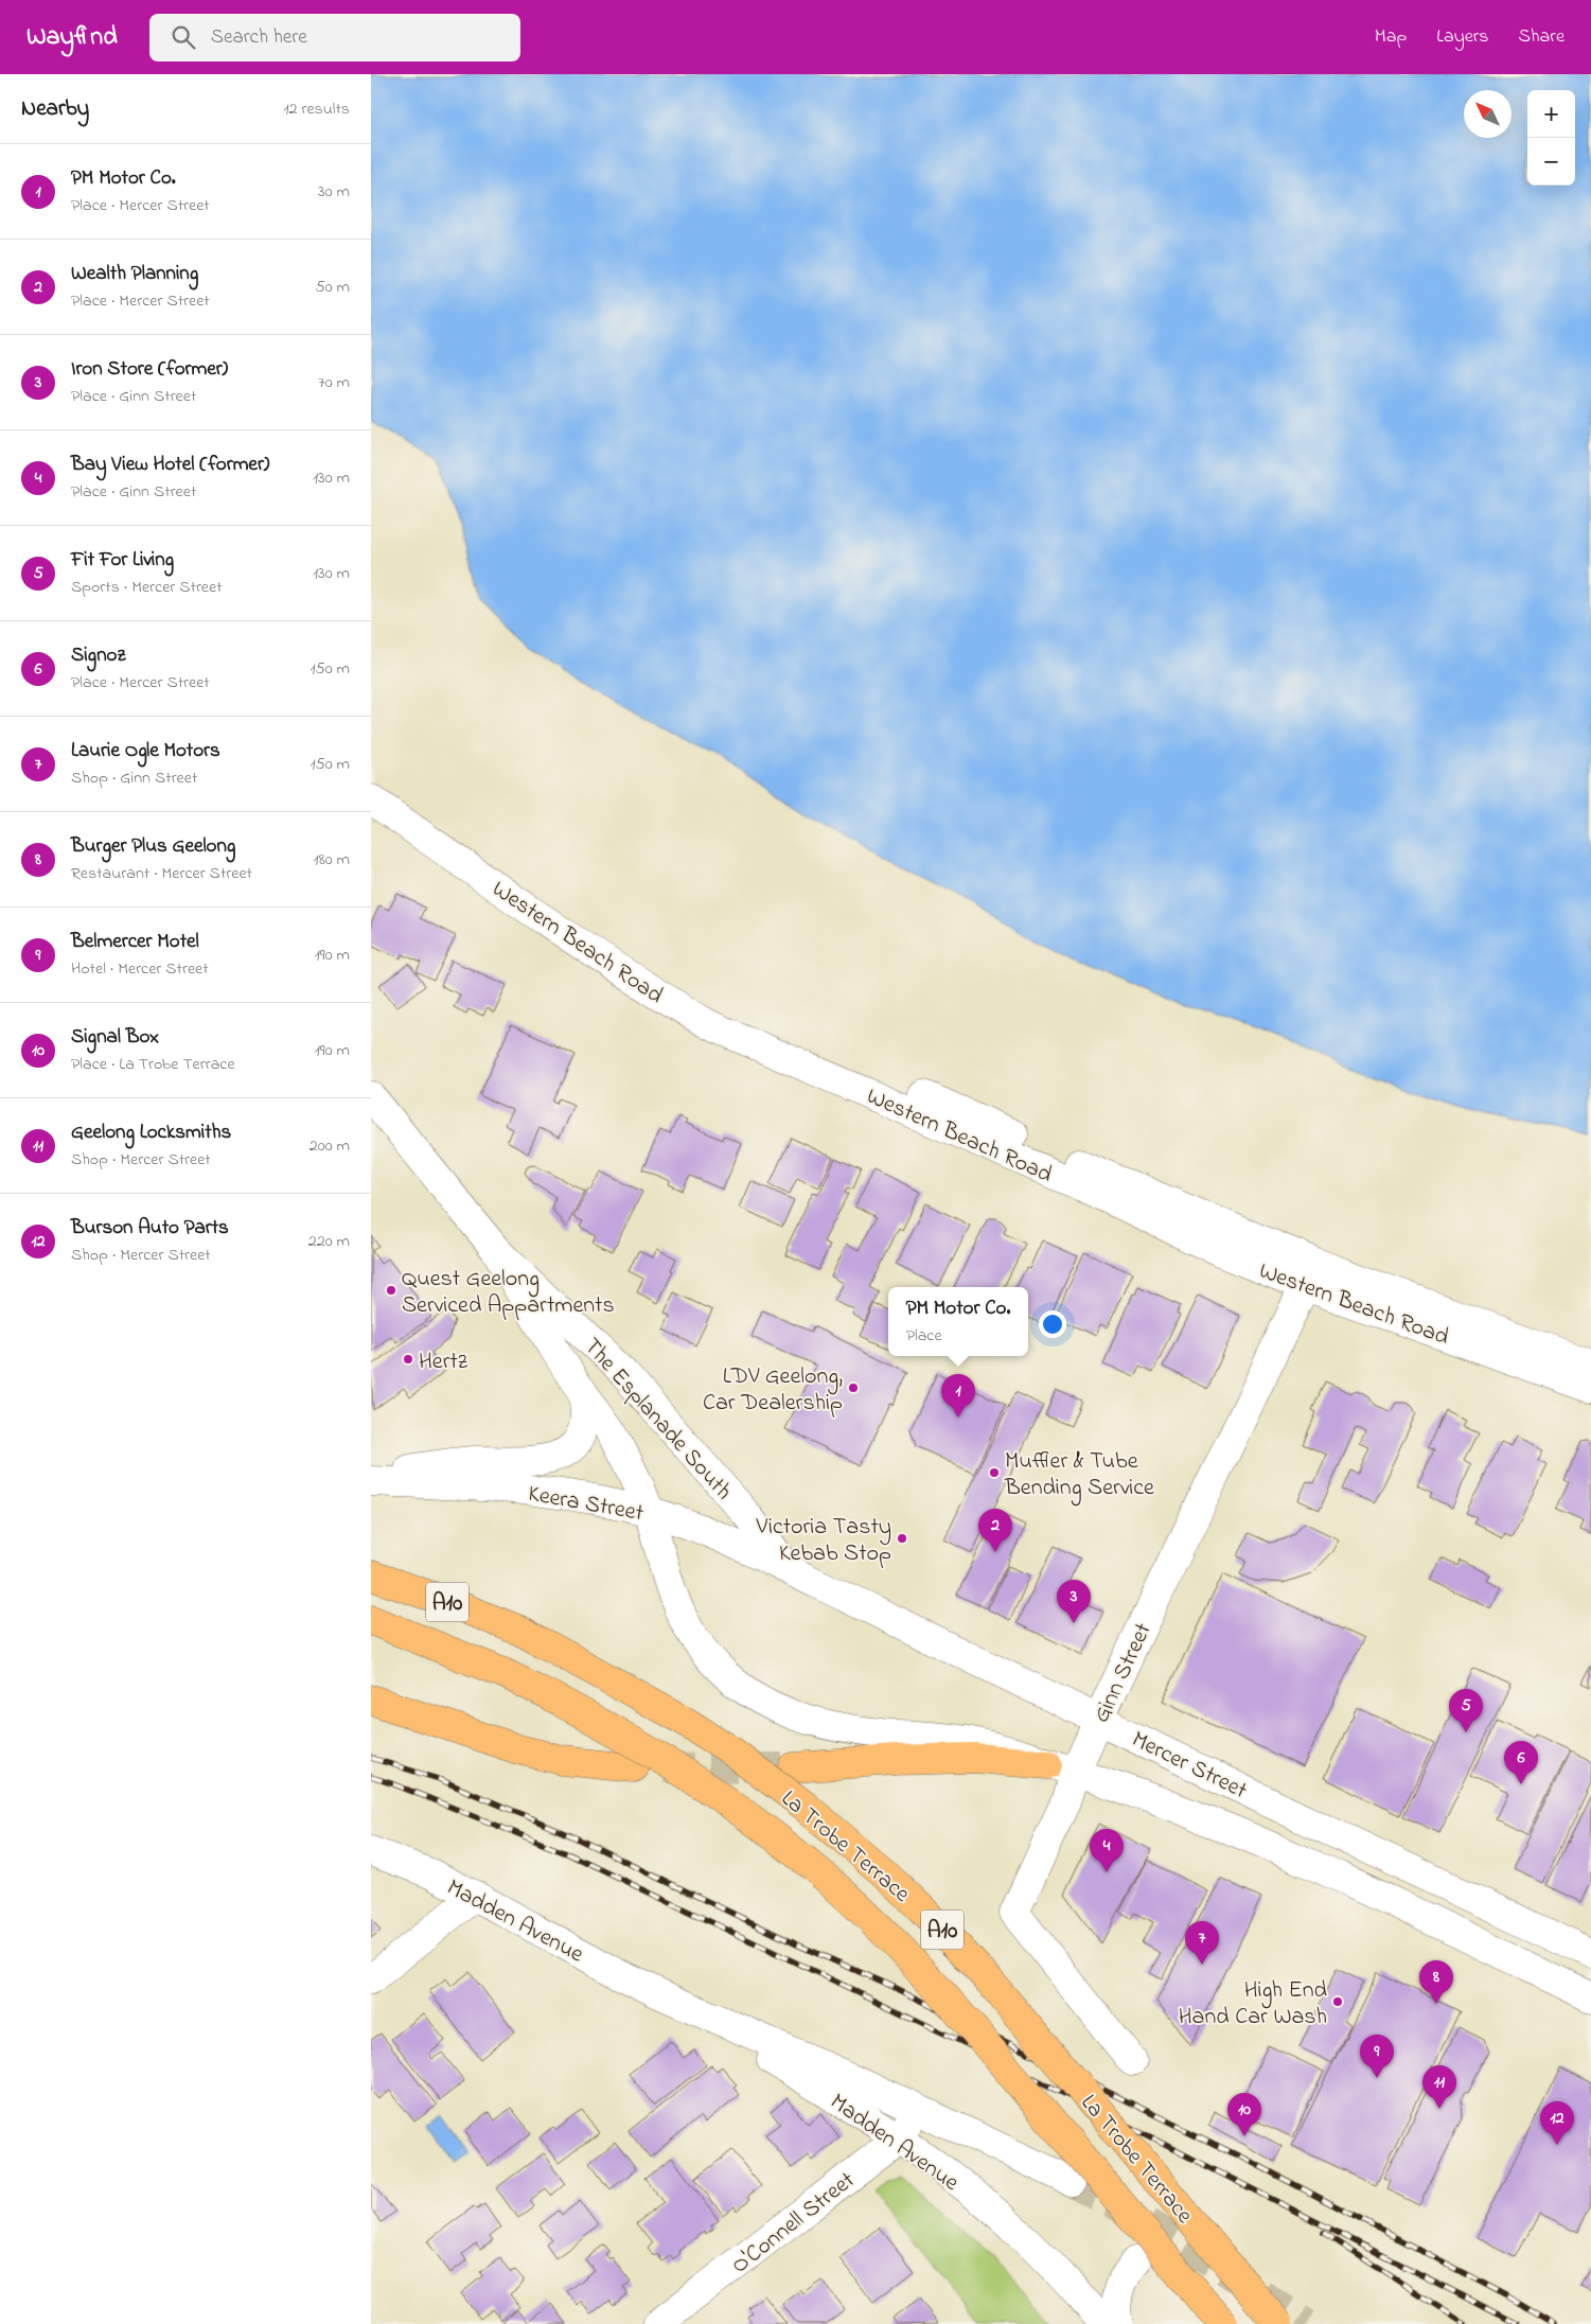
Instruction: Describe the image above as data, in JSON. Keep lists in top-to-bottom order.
{
  "streets": {
    "highway": ["A10", "La Trobe Terrace"],
    "street": [
      "Western Beach Road",
      "The Esplanade South",
      "Keera Street",
      "Ginn Street",
      "Mercer Street",
      "Madden Avenue",
      "O'Connell Street"
    ]
  },
  "crossings": [
    ["Western Beach Road", "Ginn Street"],
    ["The Esplanade South", "Keera Street"],
    ["The Esplanade South", "Mercer Street"],
    ["Keera Street", "Mercer Street"],
    ["Ginn Street", "Mercer Street"],
    ["Madden Avenue", "O'Connell Street"]
  ],
  "places": [
    "Quest Geelong Serviced Appartments",
    "Hertz",
    "LDV Geelong, Car Dealership",
    "Muffler & Tube Bending Service",
    "Victoria Tasty Kebab Stop",
    "High End Hand Car Wash"
  ],
  "north": "top left",
  "page": {
    "header": "Wayfind",
    "search": "Search here",
    "nav": ["Map", "Layers", "Share"],
    "heading": ["Nearby", "12 results"],
    "map_buttons": ["+", "−"],
    "list": [
      {
        "mark": "1",
        "name": "PM Motor Co.",
        "note": "Place · Mercer Street",
        "value": "30 m"
      },
      {
        "mark": "2",
        "name": "Wealth Planning",
        "note": "Place · Mercer Street",
        "value": "50 m"
      },
      {
        "mark": "3",
        "name": "Iron Store (former)",
        "note": "Place · Ginn Street",
        "value": "70 m"
      },
      {
        "mark": "4",
        "name": "Bay View Hotel (former)",
        "note": "Place · Ginn Street",
        "value": "130 m"
      },
      {
        "mark": "5",
        "name": "Fit For Living",
        "note": "Sports · Mercer Street",
        "value": "130 m"
      },
      {
        "mark": "6",
        "name": "Signoz",
        "note": "Place · Mercer Street",
        "value": "150 m"
      },
      {
        "mark": "7",
        "name": "Laurie Ogle Motors",
        "note": "Shop · Ginn Street",
        "value": "150 m"
      },
      {
        "mark": "8",
        "name": "Burger Plus Geelong",
        "note": "Restaurant · Mercer Street",
        "value": "180 m"
      },
      {
        "mark": "9",
        "name": "Belmercer Motel",
        "note": "Hotel · Mercer Street",
        "value": "190 m"
      },
      {
        "mark": "10",
        "name": "Signal Box",
        "note": "Place · La Trobe Terrace",
        "value": "190 m"
      },
      {
        "mark": "11",
        "name": "Geelong Locksmiths",
        "note": "Shop · Mercer Street",
        "value": "200 m"
      },
      {
        "mark": "12",
        "name": "Burson Auto Parts",
        "note": "Shop · Mercer Street",
        "value": "220 m"
      }
    ],
    "popup": ["PM Motor Co.", "Place"],
    "pins": [
      "1",
      "2",
      "3",
      "5",
      "6",
      "4",
      "7",
      "8",
      "9",
      "11",
      "10",
      "12"
    ]
  }
}
